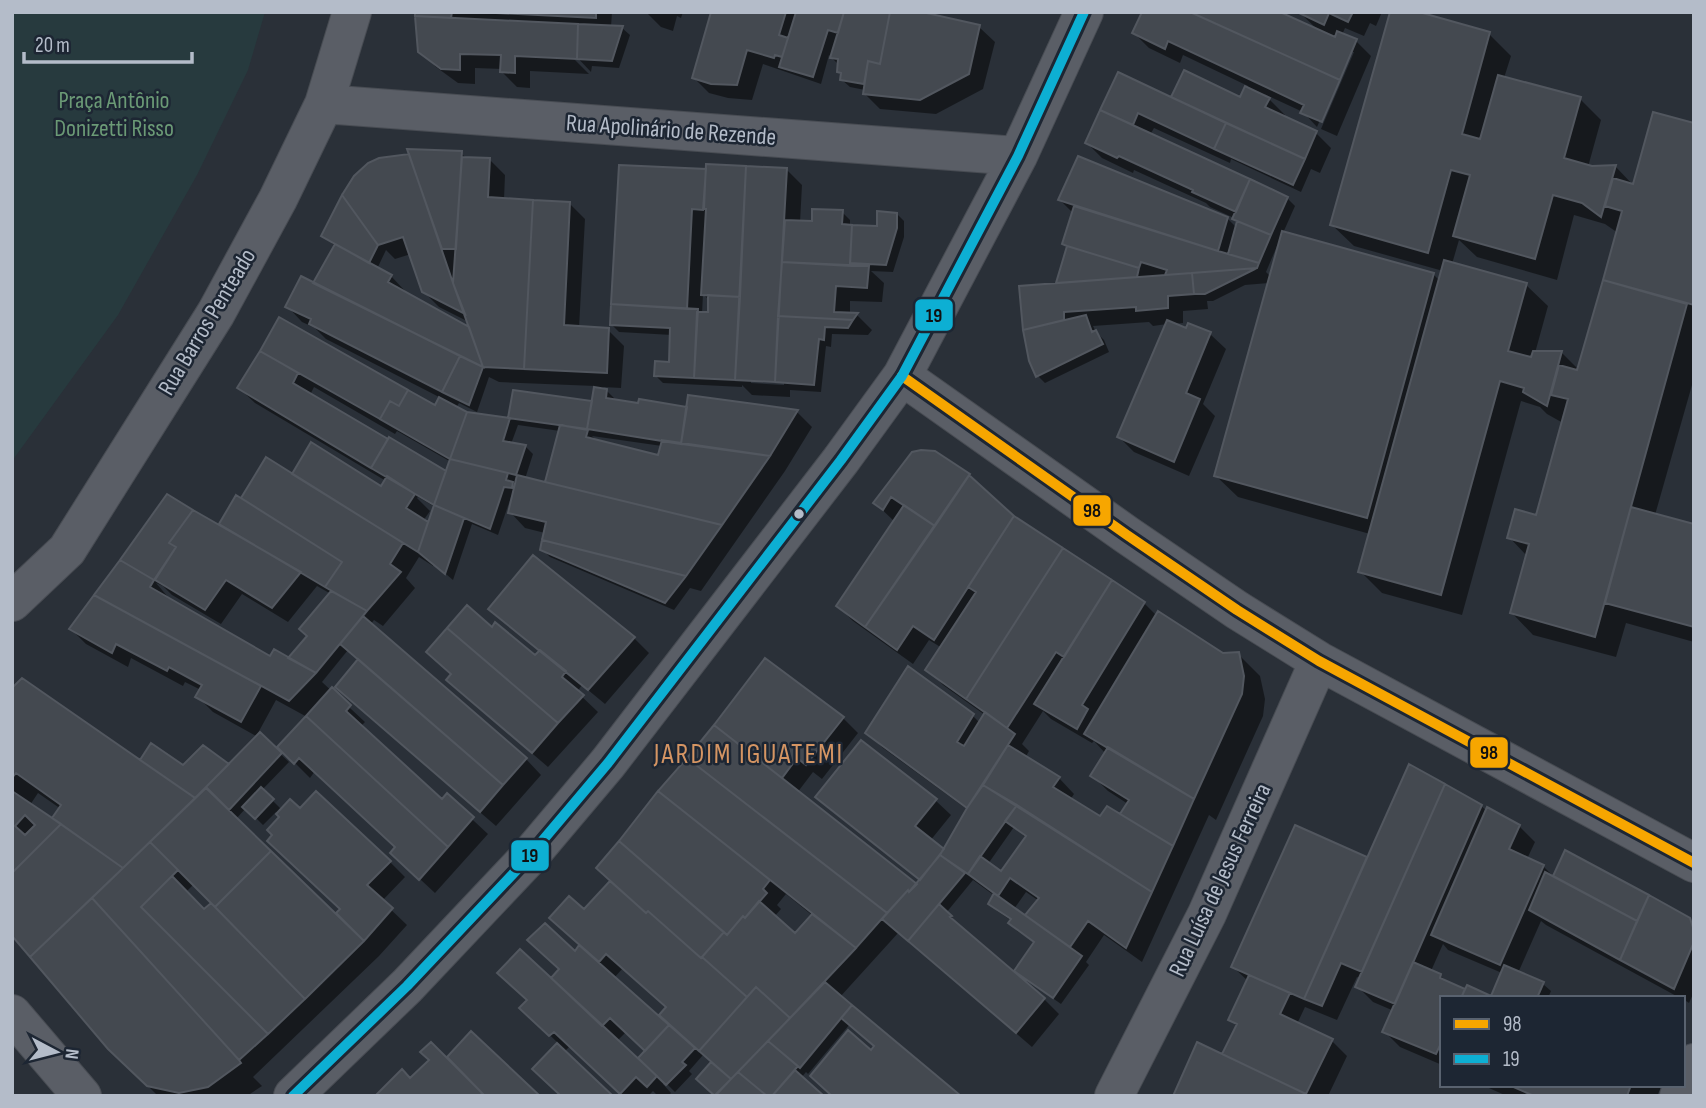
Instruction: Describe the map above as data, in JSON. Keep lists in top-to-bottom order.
{
  "streets": {
    "street": ["Rua Apolinário de Rezende", "Rua Barros Penteado", "Rua Luísa de Jesus Ferreira"]
  },
  "crossings": [
    ["Rua Apolinário de Rezende", "Rua Barros Penteado"]
  ],
  "districts": ["JARDIM IGUATEMI"],
  "parks": ["Praça Antônio Donizetti Risso"],
  "lines": ["transit line 19", "transit line 98"],
  "legend": ["98", "19"],
  "scale_bar": "20 m",
  "north": "right"
}
